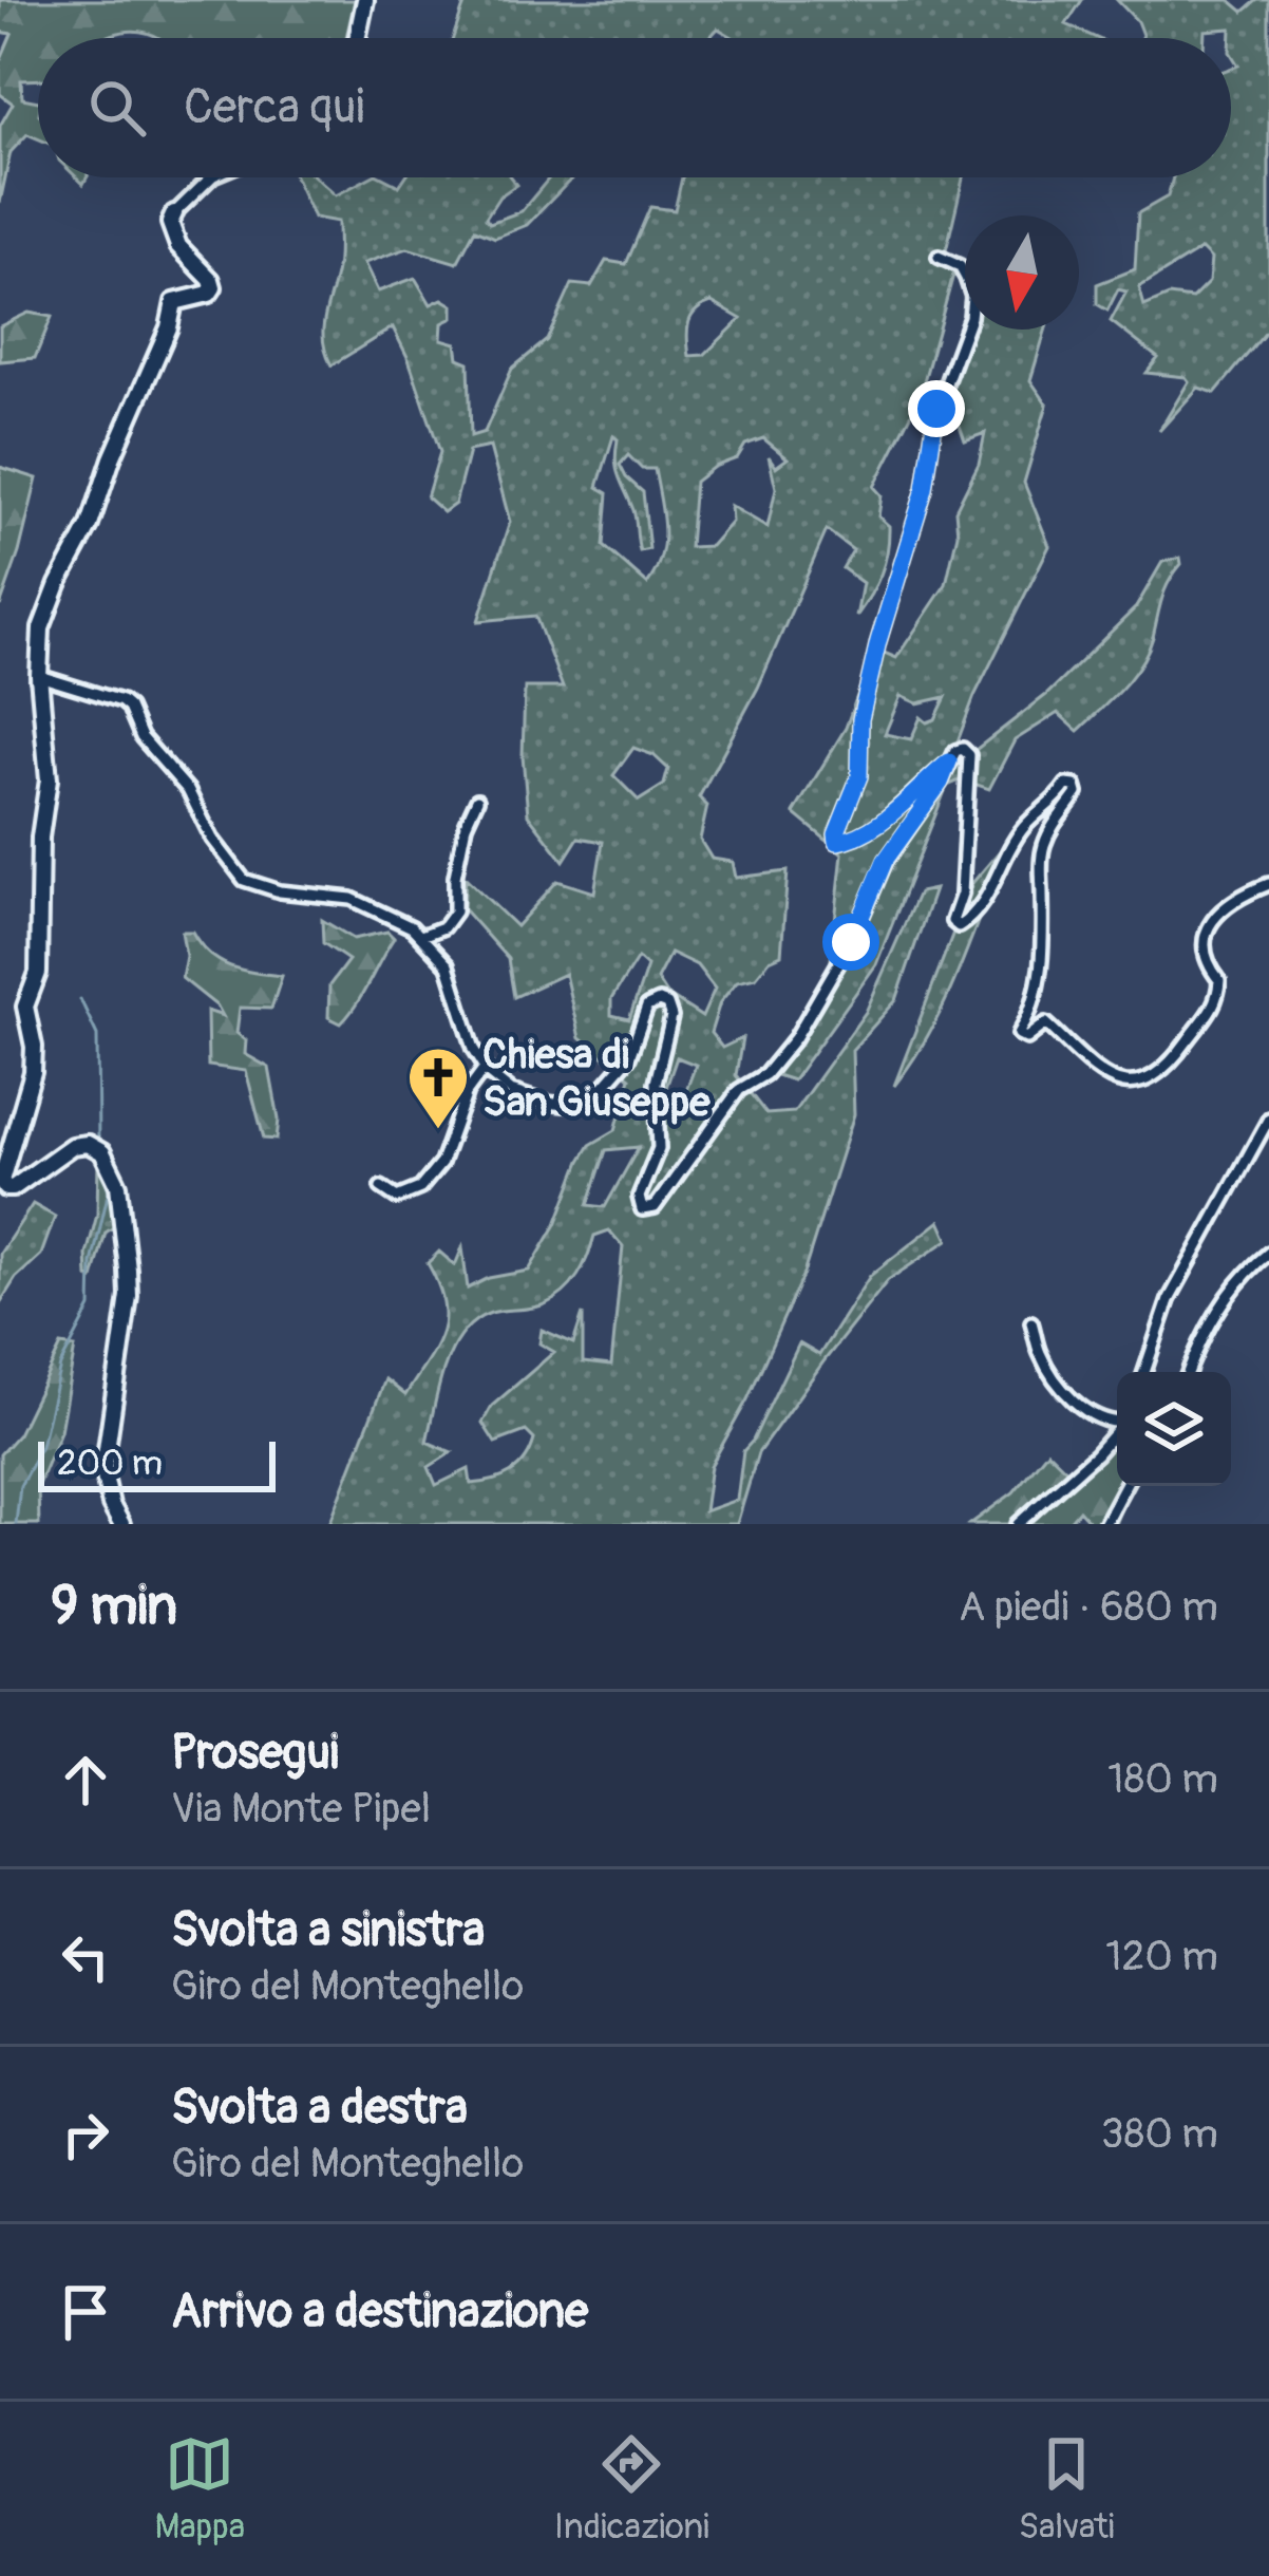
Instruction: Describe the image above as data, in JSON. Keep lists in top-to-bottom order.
{
  "places": {
    "church": ["Chiesa di San Giuseppe"]
  },
  "scale_bar": "200 m",
  "north": "bottom",
  "page": {
    "search": "Cerca qui",
    "scale": "200 m",
    "heading": ["9 min", "A piedi · 680 m"],
    "list": [
      ["Prosegui", "Via Monte Pipel", "180 m"],
      ["Svolta a sinistra", "Giro del Monteghello", "120 m"],
      ["Svolta a destra", "Giro del Monteghello", "380 m"],
      "Arrivo a destinazione"
    ],
    "nav": ["Mappa", "Indicazioni", "Salvati"]
  }
}
